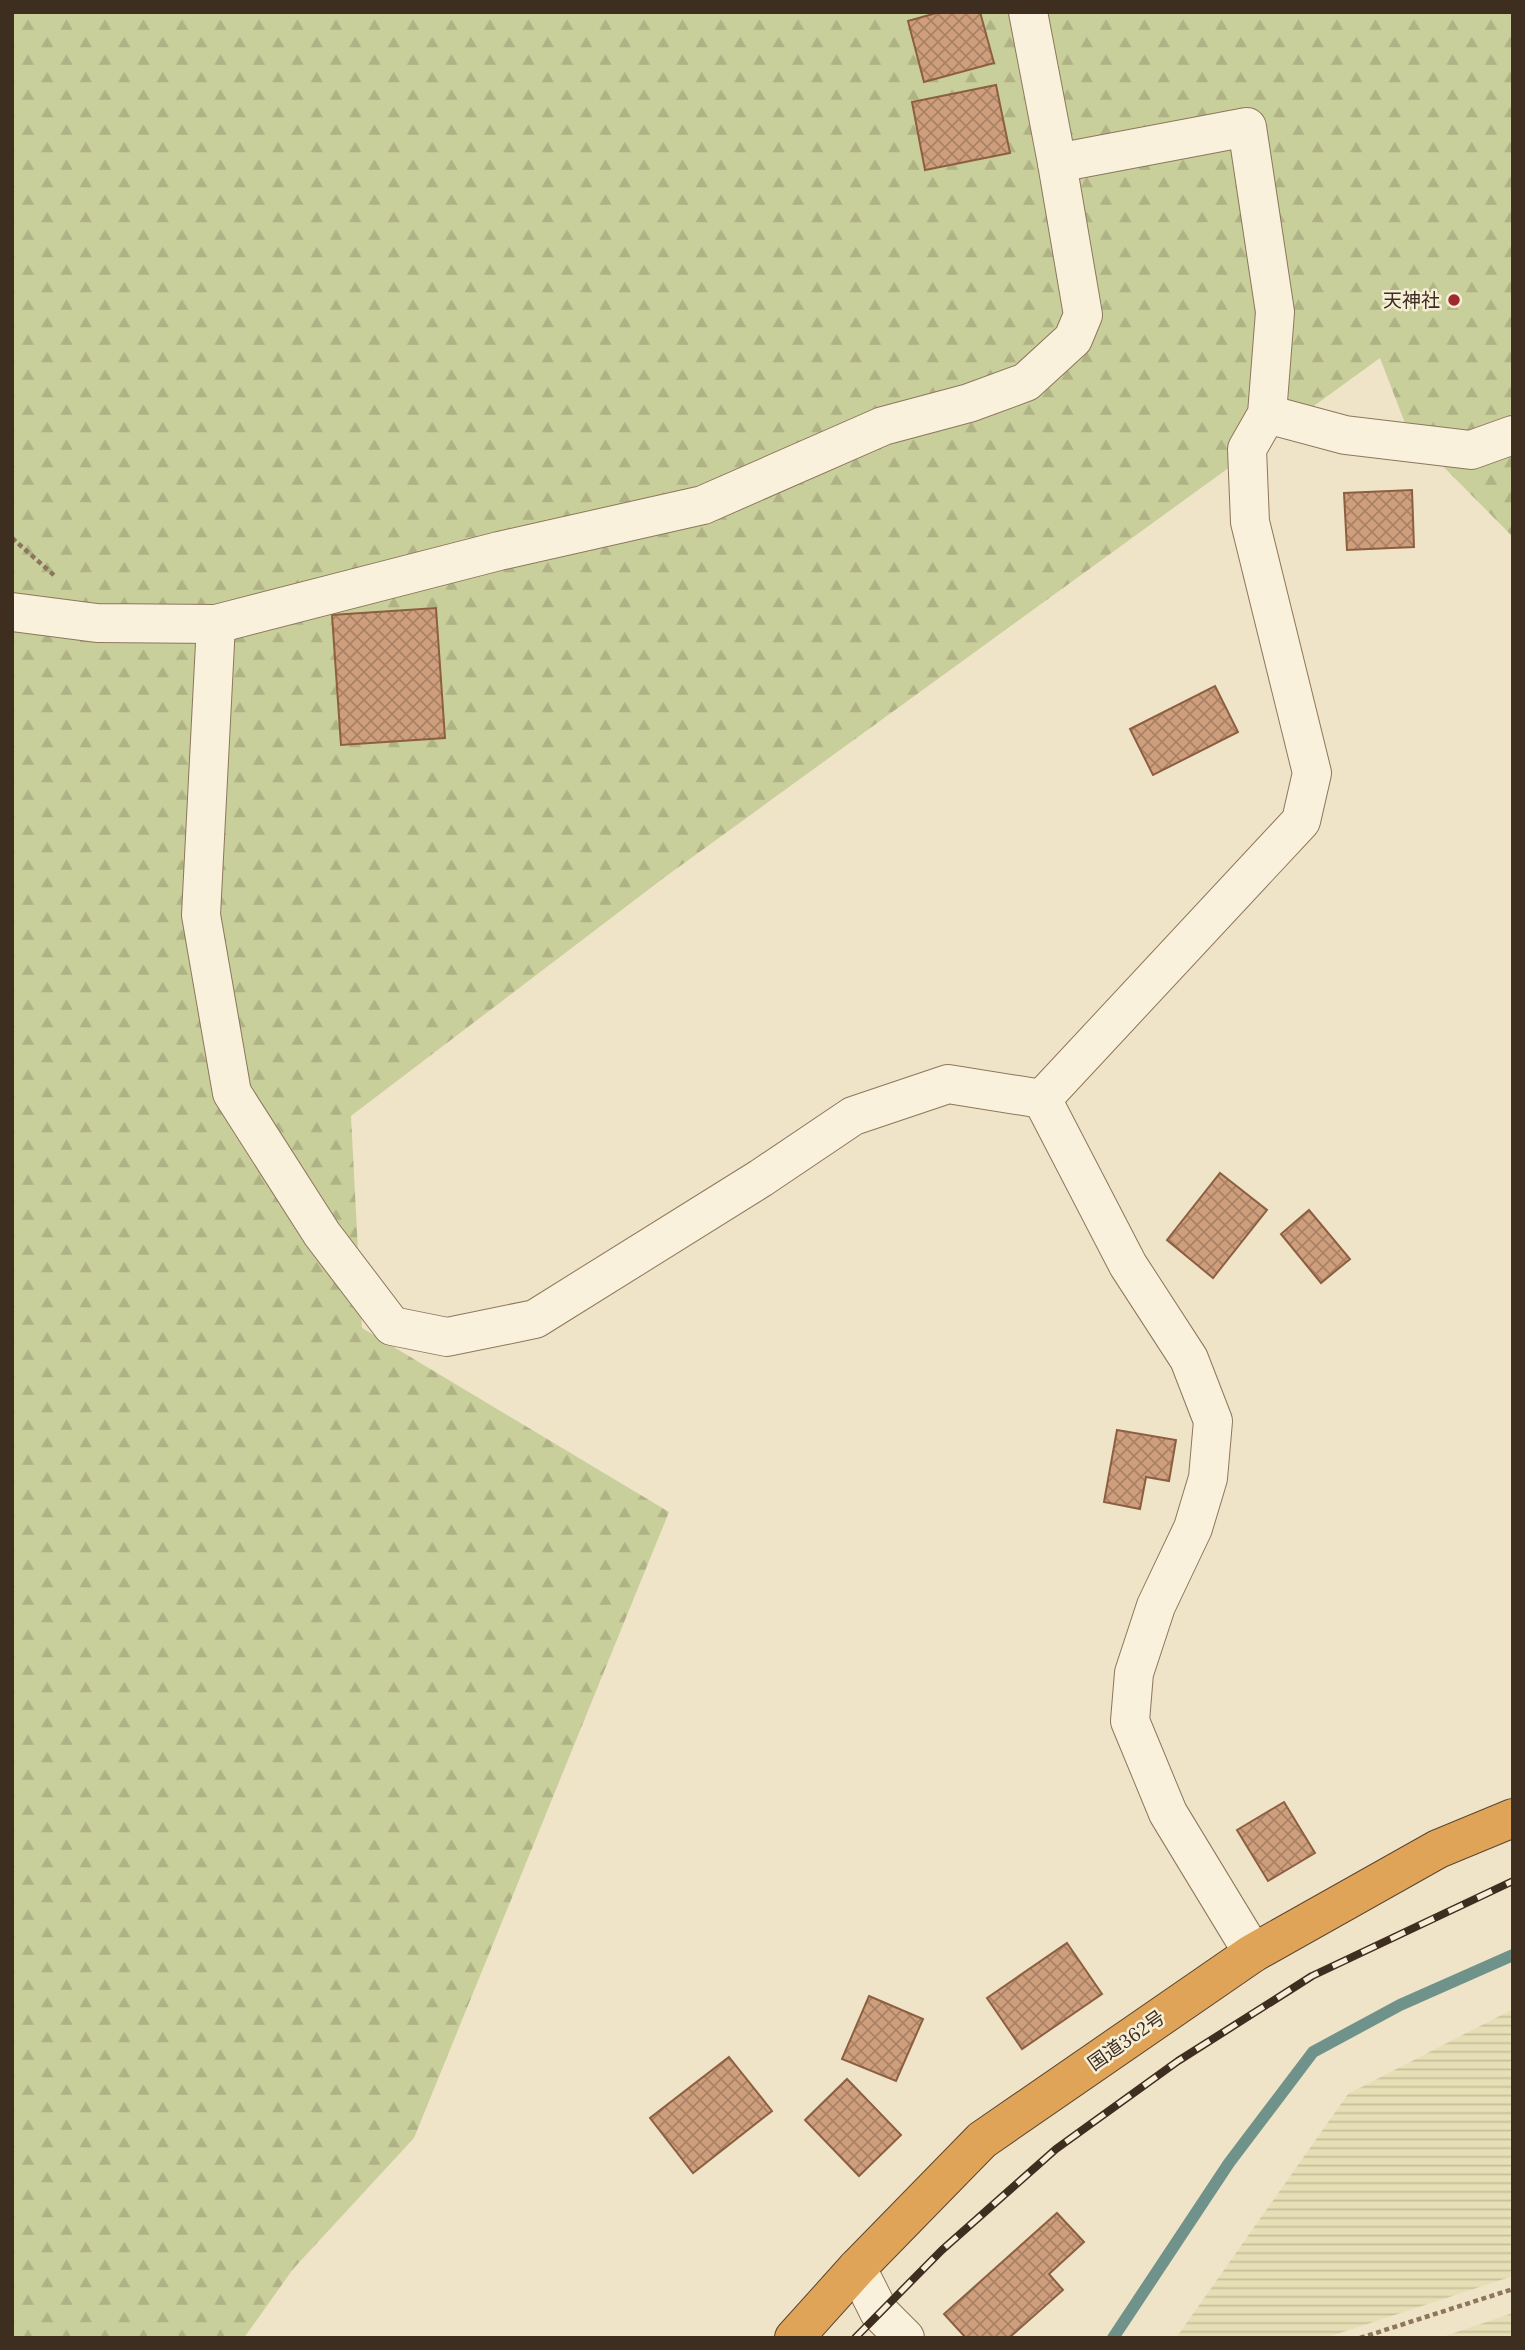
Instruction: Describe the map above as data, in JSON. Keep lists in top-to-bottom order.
{
  "streets": {
    "highway": ["国道362号"]
  },
  "places": ["天神社"]
}
